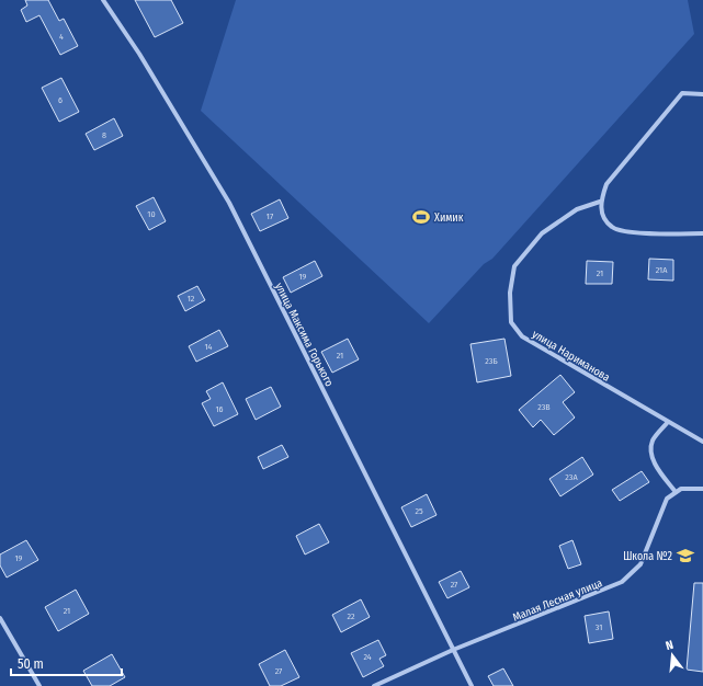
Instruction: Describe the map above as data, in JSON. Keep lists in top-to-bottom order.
{
  "streets": {
    "street": ["улица Максима Горького", "улица Нариманова", "Малая Лесная улица"]
  },
  "crossings": [
    ["улица Максима Горького", "Малая Лесная улица"]
  ],
  "places": {
    "sports": ["Химик"],
    "school or university": ["Школа №2"]
  },
  "house_numbers": [
    "4",
    "6",
    "8",
    "10",
    "17",
    "21А",
    "21",
    "19",
    "12",
    "14",
    "21",
    "23Б",
    "23В",
    "16",
    "23А",
    "25",
    "19",
    "27",
    "21",
    "22",
    "31",
    "24",
    "27"
  ],
  "scale_bar": "50 m",
  "north": "top"
}
